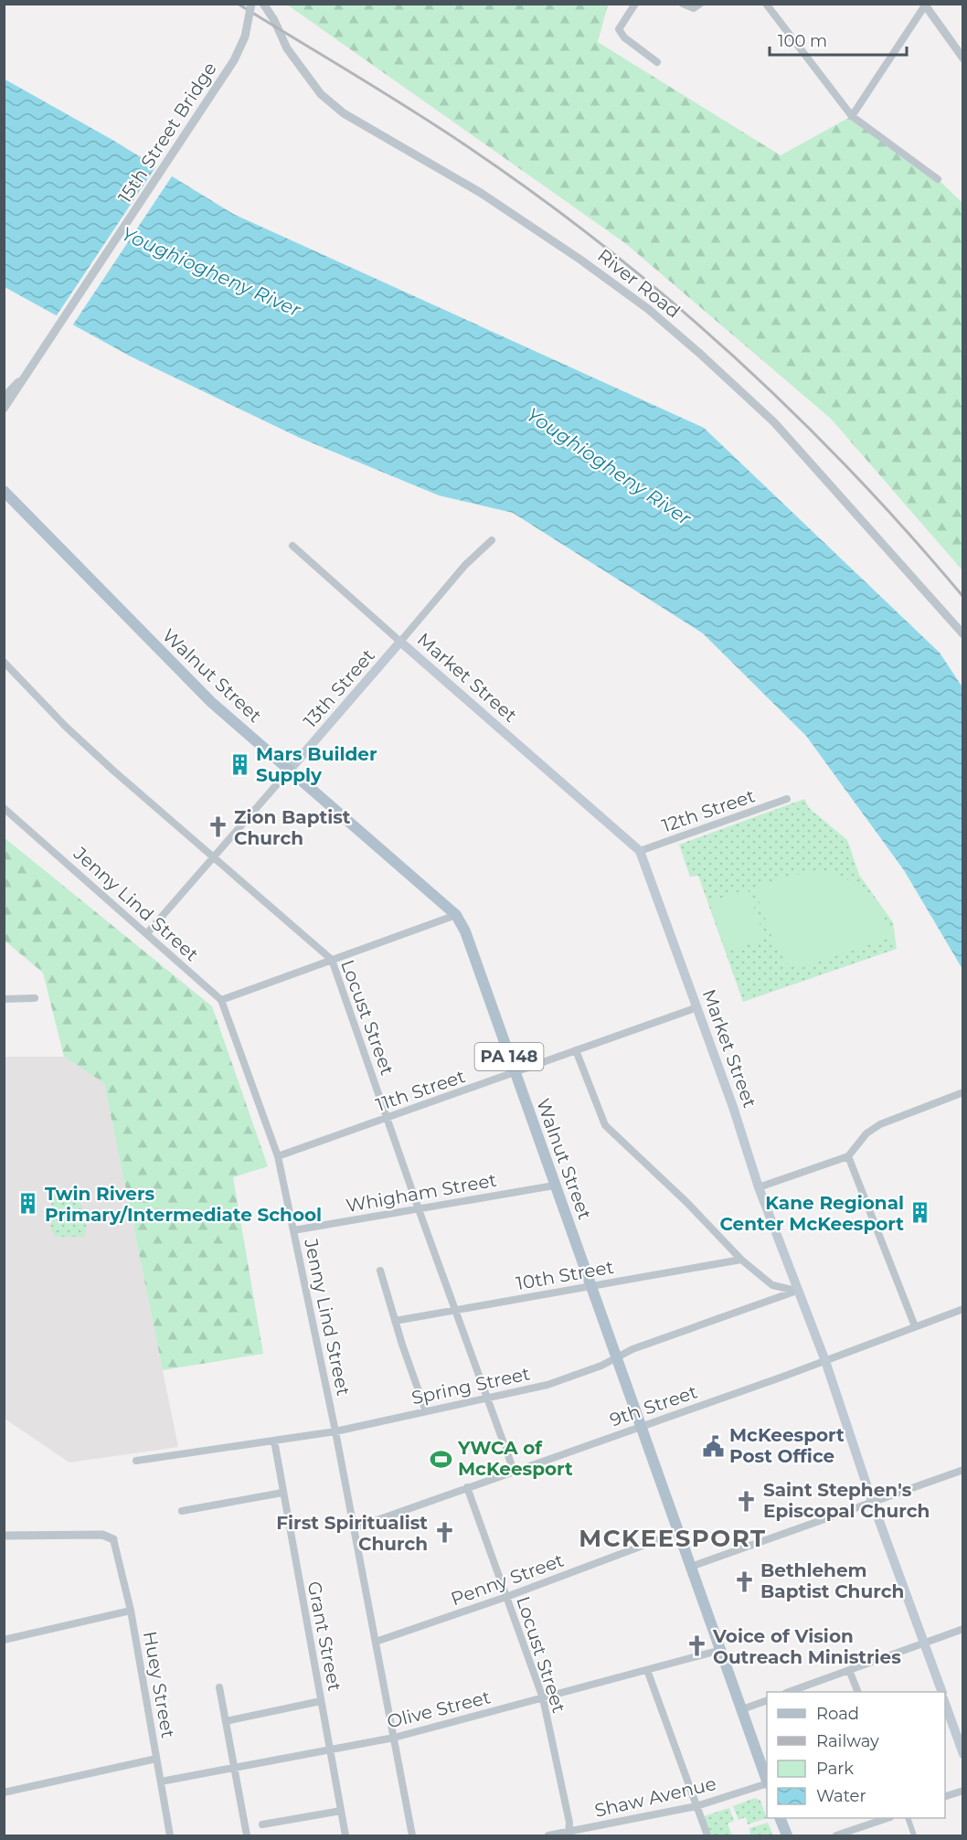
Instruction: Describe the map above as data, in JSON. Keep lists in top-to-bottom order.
{
  "streets": {
    "main road": [
      "Walnut Street",
      "Market Street",
      "13th Street",
      "PA 148"
    ],
    "street": [
      "15th Street Bridge",
      "River Road",
      "12th Street",
      "Jenny Lind Street",
      "Locust Street",
      "11th Street",
      "Whigham Street",
      "10th Street",
      "Spring Street",
      "9th Street",
      "Penny Street",
      "Grant Street",
      "Huey Street",
      "Olive Street",
      "Shaw Avenue"
    ]
  },
  "crossings": [
    ["Walnut Street", "13th Street"],
    ["Walnut Street", "11th Street"],
    ["Walnut Street", "Whigham Street"],
    ["Walnut Street", "10th Street"],
    ["Walnut Street", "Spring Street"],
    ["Walnut Street", "9th Street"],
    ["Walnut Street", "Penny Street"],
    ["Walnut Street", "Olive Street"],
    ["Market Street", "13th Street"],
    ["Market Street", "12th Street"],
    ["Market Street", "11th Street"],
    ["Market Street", "Spring Street"],
    ["Market Street", "9th Street"],
    ["13th Street", "Jenny Lind Street"],
    ["13th Street", "Locust Street"],
    ["Jenny Lind Street", "11th Street"],
    ["Jenny Lind Street", "Whigham Street"],
    ["Jenny Lind Street", "Spring Street"],
    ["Jenny Lind Street", "9th Street"],
    ["Jenny Lind Street", "Penny Street"],
    ["Jenny Lind Street", "Olive Street"],
    ["Locust Street", "11th Street"],
    ["Locust Street", "Whigham Street"],
    ["Locust Street", "10th Street"],
    ["Locust Street", "Spring Street"],
    ["Locust Street", "9th Street"],
    ["Locust Street", "Penny Street"],
    ["Locust Street", "Olive Street"],
    ["Locust Street", "Shaw Avenue"],
    ["Spring Street", "Grant Street"],
    ["Grant Street", "Olive Street"],
    ["Huey Street", "Olive Street"]
  ],
  "districts": ["MCKEESPORT"],
  "water": ["Youghiogheny River"],
  "places": {
    "building": ["Mars Builder Supply", "Twin Rivers Primary/Intermediate School", "Kane Regional Center McKeesport"],
    "church": [
      "Zion Baptist Church",
      "Saint Stephen's Episcopal Church",
      "First Spiritualist Church",
      "Bethlehem Baptist Church",
      "Voice of Vision Outreach Ministries"
    ],
    "public building": ["McKeesport Post Office"],
    "sports": ["YWCA of McKeesport"]
  },
  "legend": [
    "Road",
    "Railway",
    "Park",
    "Water"
  ],
  "scale_bar": "100 m"
}
